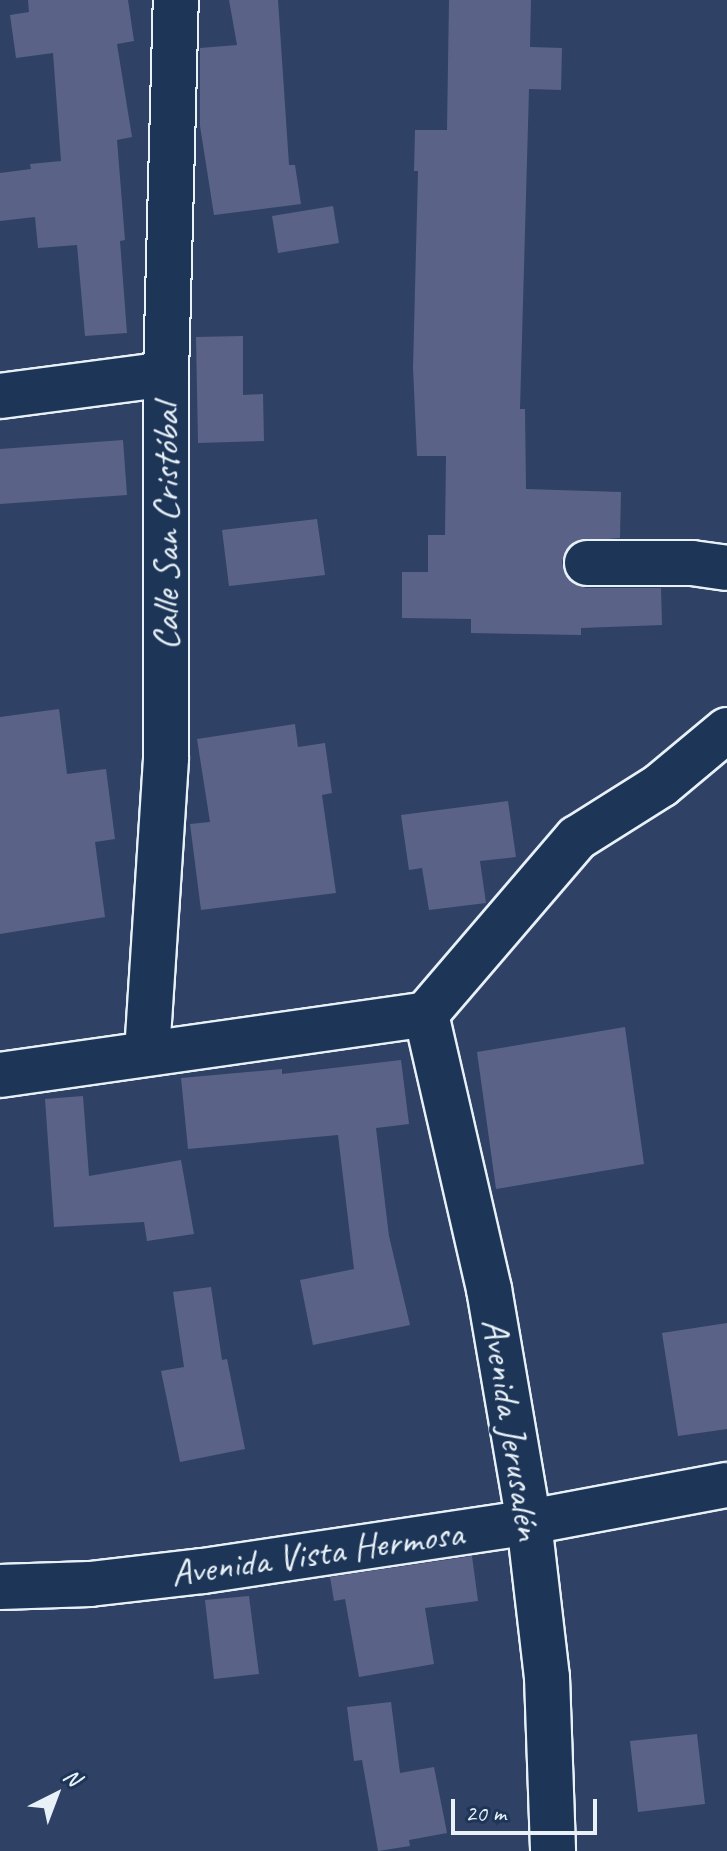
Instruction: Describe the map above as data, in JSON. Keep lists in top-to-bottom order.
{
  "streets": {
    "street": ["Calle San Cristóbal", "Avenida Jerusalén", "Avenida Vista Hermosa"]
  },
  "crossings": [
    ["Avenida Jerusalén", "Avenida Vista Hermosa"]
  ],
  "scale_bar": "20 m",
  "north": "top right"
}
